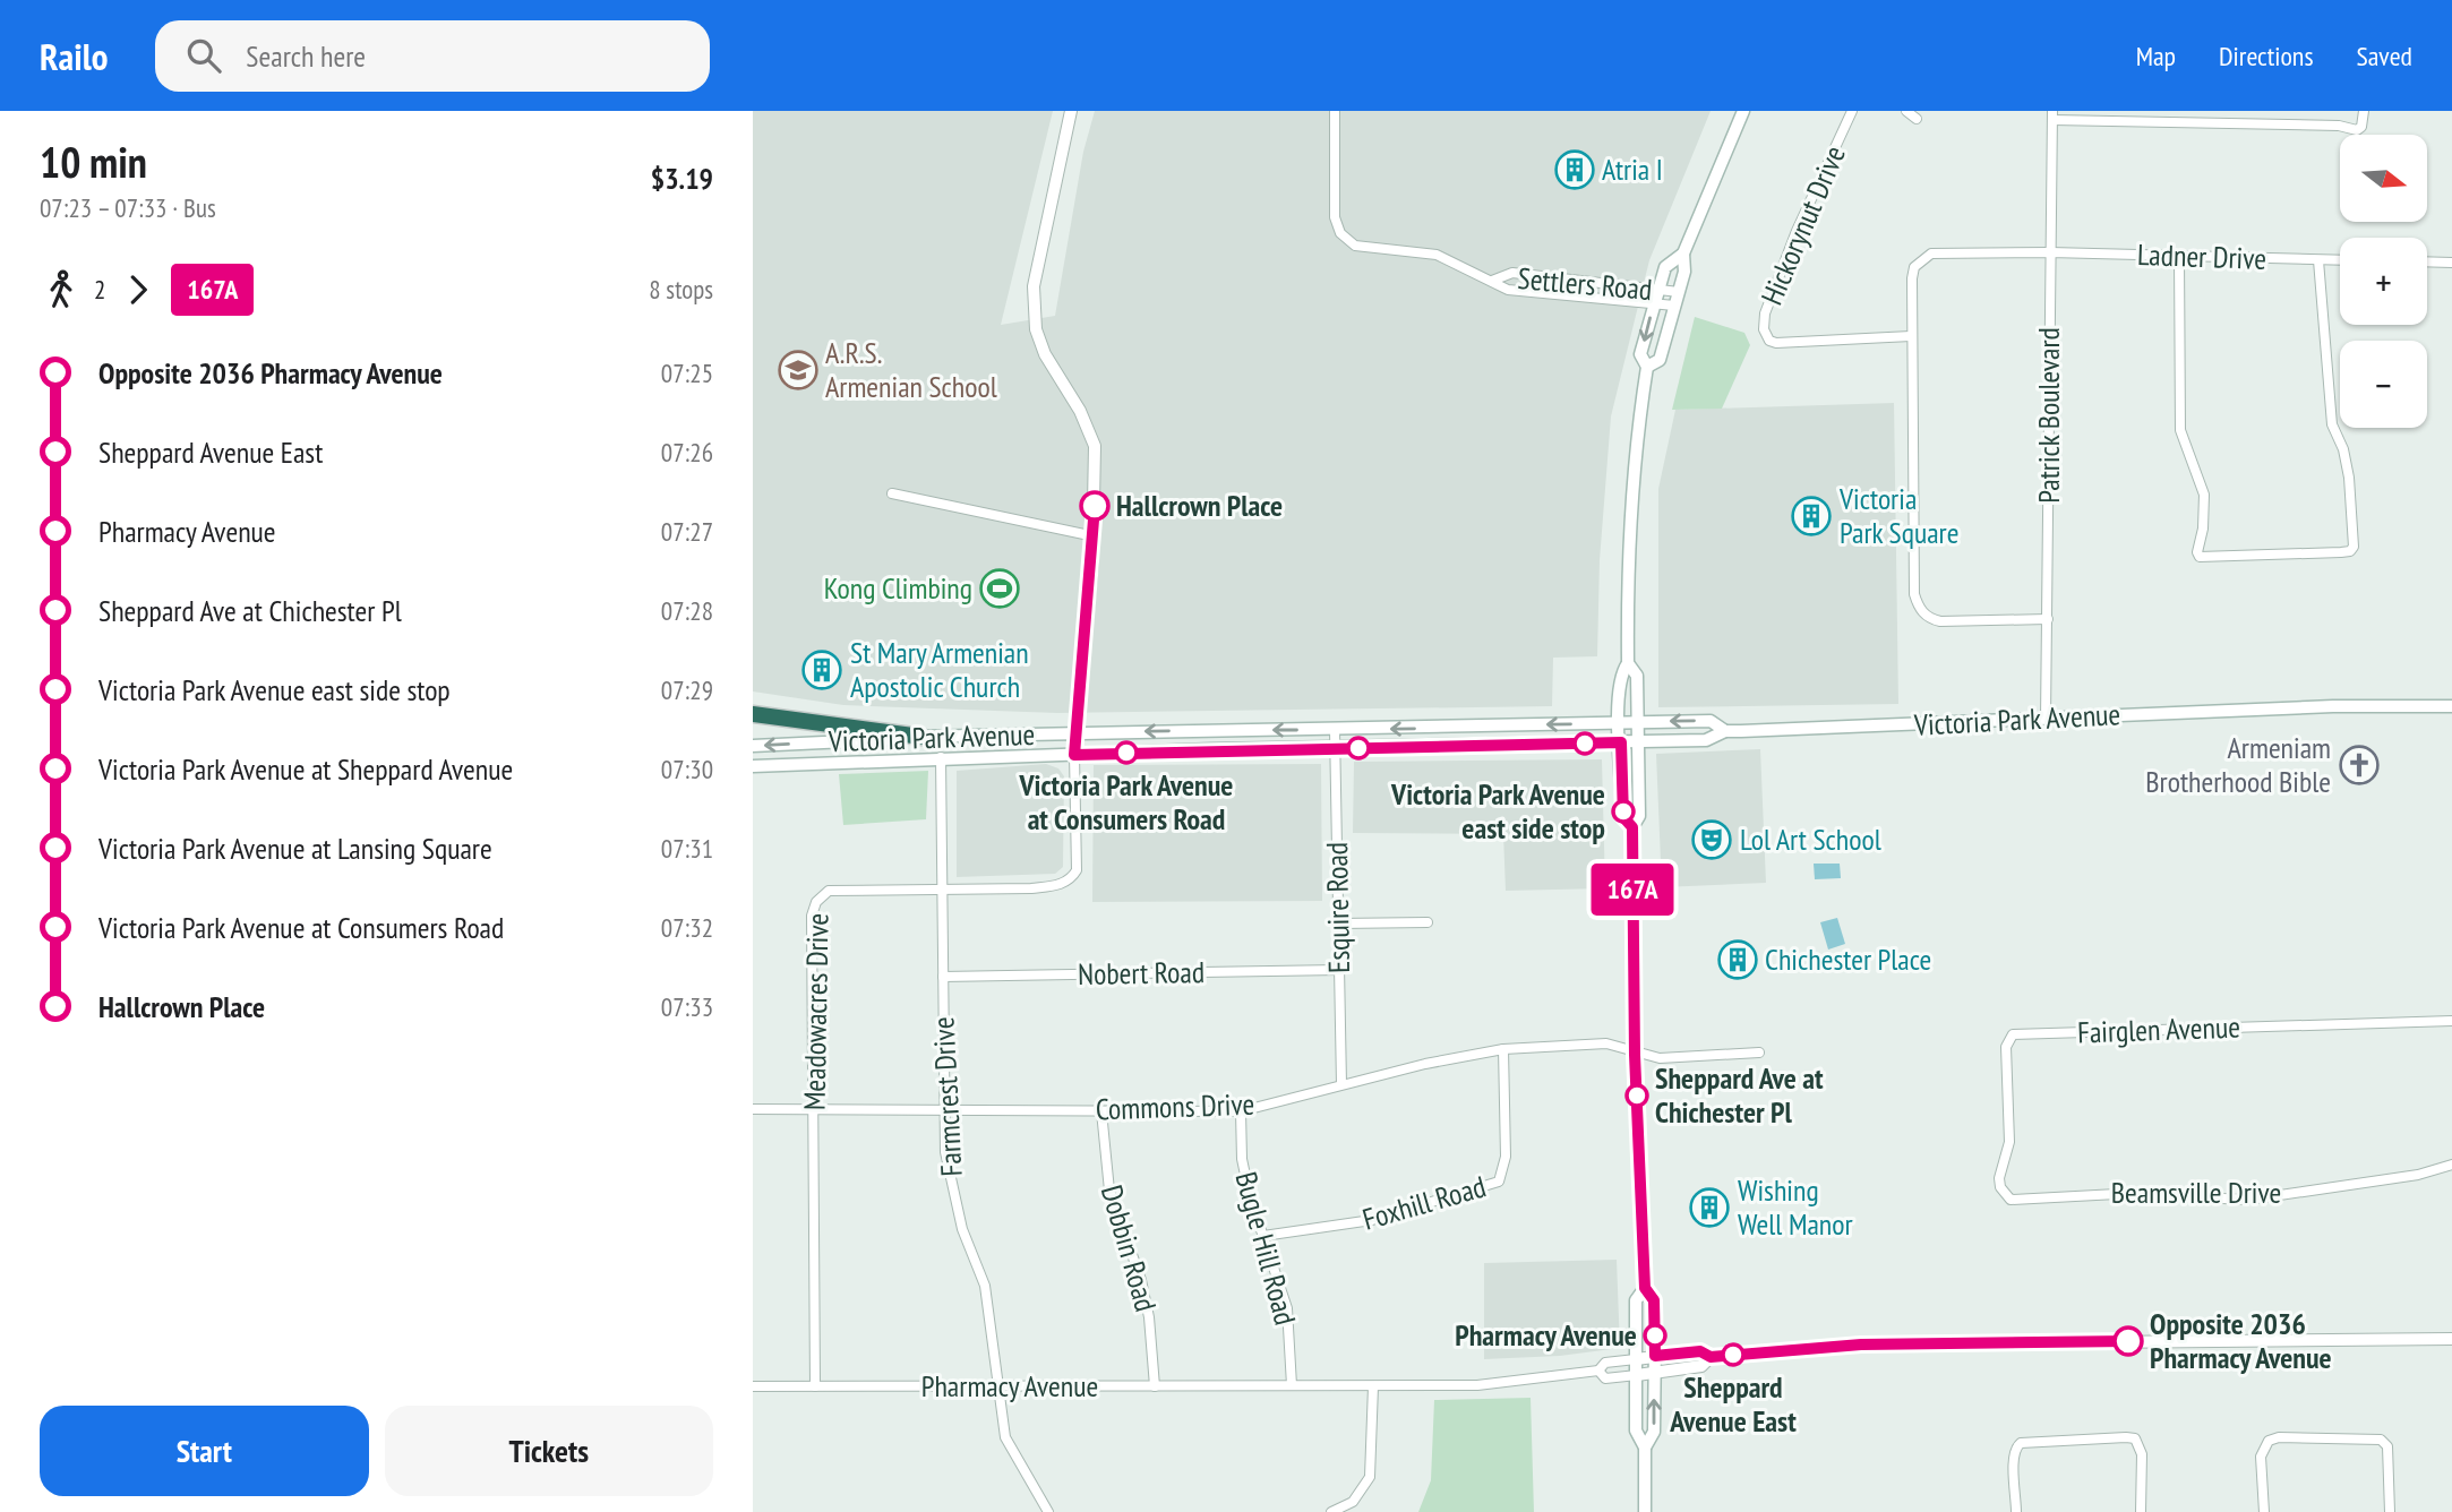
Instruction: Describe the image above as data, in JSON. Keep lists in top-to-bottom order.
{
  "streets": {
    "main road": ["Victoria Park Avenue"],
    "street": [
      "Hickorynut Drive",
      "Ladner Drive",
      "Settlers Road",
      "Patrick Boulevard",
      "Esquire Road",
      "Nobert Road",
      "Meadowacres Drive",
      "Fairglen Avenue",
      "Farmcrest Drive",
      "Commons Drive",
      "Beamsville Drive",
      "Foxhill Road",
      "Dobbin Road",
      "Bugle Hill Road",
      "Pharmacy Avenue"
    ]
  },
  "crossings": [
    ["Hickorynut Drive", "Ladner Drive"],
    ["Ladner Drive", "Patrick Boulevard"],
    ["Patrick Boulevard", "Victoria Park Avenue"],
    ["Victoria Park Avenue", "Esquire Road"],
    ["Victoria Park Avenue", "Meadowacres Drive"],
    ["Victoria Park Avenue", "Farmcrest Drive"],
    ["Esquire Road", "Nobert Road"],
    ["Esquire Road", "Commons Drive"],
    ["Nobert Road", "Farmcrest Drive"],
    ["Meadowacres Drive", "Farmcrest Drive"],
    ["Meadowacres Drive", "Commons Drive"],
    ["Meadowacres Drive", "Pharmacy Avenue"],
    ["Fairglen Avenue", "Beamsville Drive"],
    ["Farmcrest Drive", "Commons Drive"],
    ["Farmcrest Drive", "Pharmacy Avenue"],
    ["Commons Drive", "Foxhill Road"],
    ["Commons Drive", "Dobbin Road"],
    ["Commons Drive", "Bugle Hill Road"],
    ["Foxhill Road", "Bugle Hill Road"],
    ["Dobbin Road", "Pharmacy Avenue"],
    ["Bugle Hill Road", "Pharmacy Avenue"]
  ],
  "places": {
    "building": [
      "Atria I",
      "Victoria Park Square",
      "St Mary Armenian Apostolic Church",
      "Chichester Place",
      "Wishing Well Manor"
    ],
    "school or university": ["A.R.S. Armenian School"],
    "other": [
      "Hallcrown Place",
      "Victoria Park Avenue at Consumers Road",
      "Victoria Park Avenue east side stop",
      "Sheppard Ave at Chichester Pl",
      "Pharmacy Avenue",
      "Opposite 2036 Pharmacy Avenue",
      "Sheppard Avenue East"
    ],
    "sports": ["Kong Climbing"],
    "church": ["Armeniam Brotherhood Bible"],
    "theatre": ["Lol Art School"]
  },
  "lines": ["bus line 167A"],
  "north": "right",
  "page": {
    "header": "Railo",
    "search": "Search here",
    "nav": ["Map", "Directions", "Saved"],
    "heading": ["10 min", "07:23 – 07:33 · Bus", "$3.19"],
    "on_map": "167A",
    "map_buttons": ["+", "−"],
    "legs": ["2", "167A", "8 stops"],
    "list": [
      {
        "name": "Opposite 2036 Pharmacy Avenue",
        "value": "07:25"
      },
      {
        "name": "Sheppard Avenue East",
        "value": "07:26"
      },
      {
        "name": "Pharmacy Avenue",
        "value": "07:27"
      },
      {
        "name": "Sheppard Ave at Chichester Pl",
        "value": "07:28"
      },
      {
        "name": "Victoria Park Avenue east side stop",
        "value": "07:29"
      },
      {
        "name": "Victoria Park Avenue at Sheppard Avenue",
        "value": "07:30"
      },
      {
        "name": "Victoria Park Avenue at Lansing Square",
        "value": "07:31"
      },
      {
        "name": "Victoria Park Avenue at Consumers Road",
        "value": "07:32"
      },
      {
        "name": "Hallcrown Place",
        "value": "07:33"
      }
    ],
    "buttons": ["Start", "Tickets"]
  }
}
